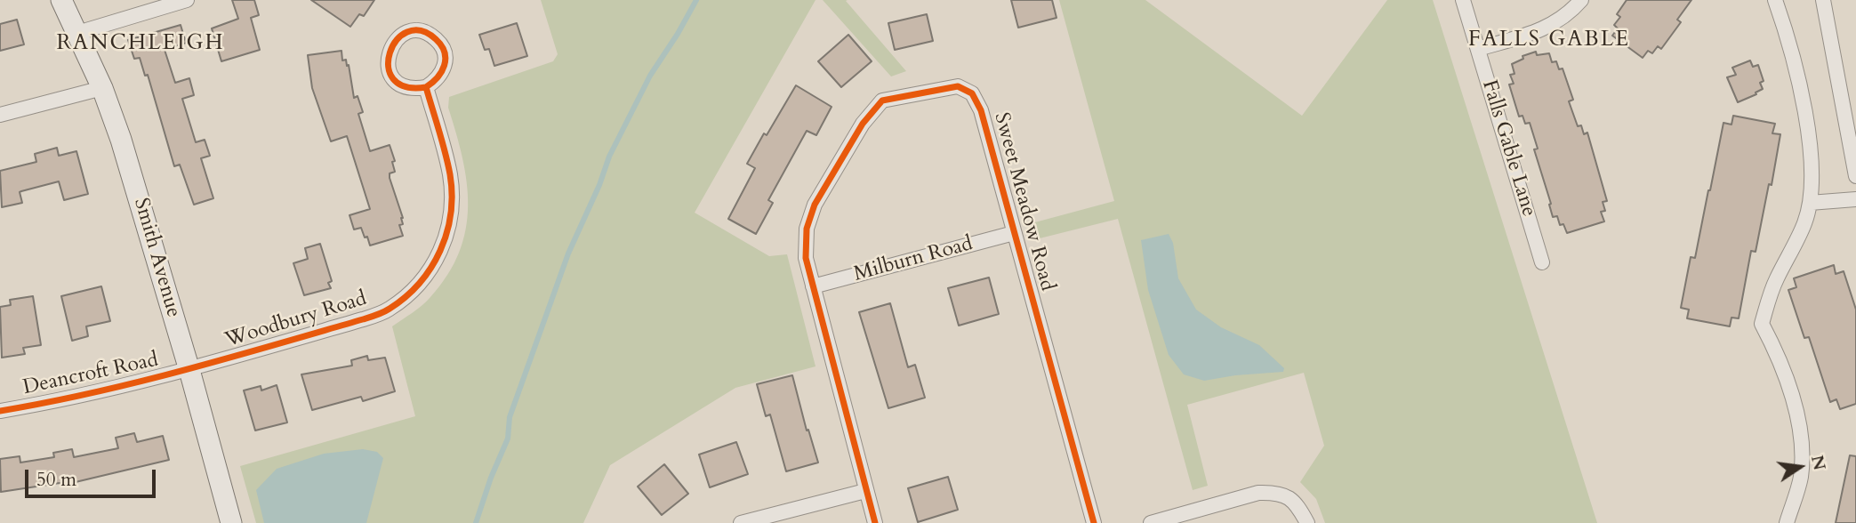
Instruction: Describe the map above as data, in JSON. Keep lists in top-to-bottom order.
{
  "streets": {
    "main road": ["Smith Avenue"],
    "street": [
      "Falls Gable Lane",
      "Sweet Meadow Road",
      "Milburn Road",
      "Woodbury Road",
      "Deancroft Road"
    ]
  },
  "crossings": [
    ["Sweet Meadow Road", "Milburn Road"],
    ["Smith Avenue", "Woodbury Road"],
    ["Smith Avenue", "Deancroft Road"],
    ["Woodbury Road", "Deancroft Road"]
  ],
  "districts": ["FALLS GABLE", "RANCHLEIGH"],
  "scale_bar": "50 m",
  "north": "right"
}
